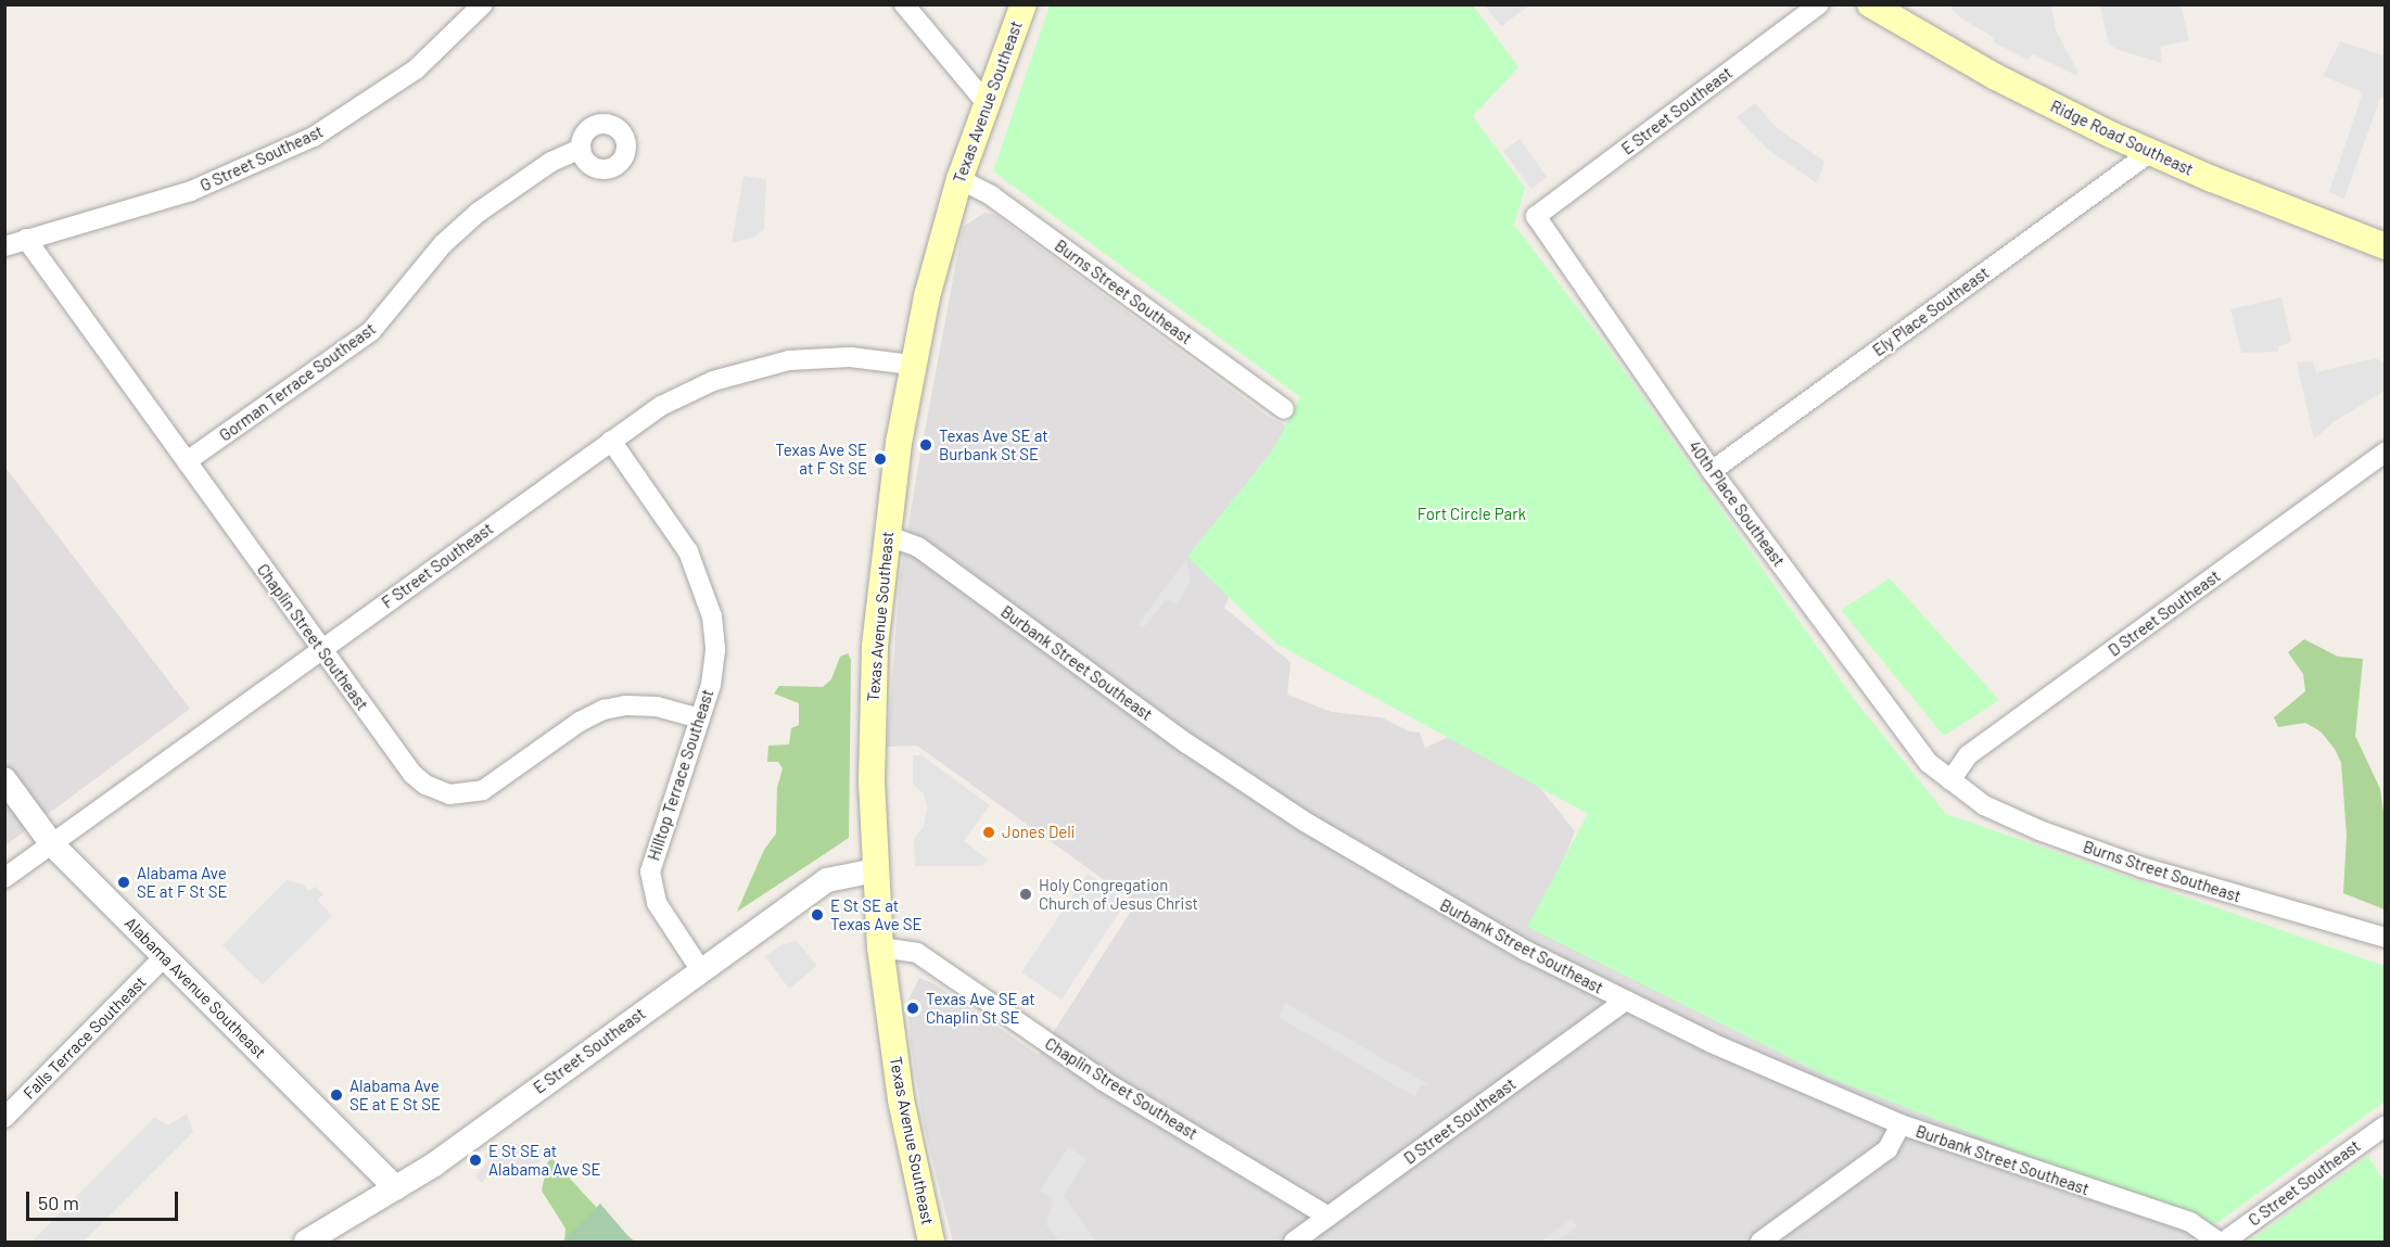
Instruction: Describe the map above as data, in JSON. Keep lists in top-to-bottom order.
{
  "streets": {
    "main road": ["Texas Avenue Southeast", "Ridge Road Southeast"],
    "street": [
      "E Street Southeast",
      "G Street Southeast",
      "Burns Street Southeast",
      "Ely Place Southeast",
      "Gorman Terrace Southeast",
      "40th Place Southeast",
      "F Street Southeast",
      "D Street Southeast",
      "Chaplin Street Southeast",
      "Burbank Street Southeast",
      "Hilltop Terrace Southeast",
      "Alabama Avenue Southeast",
      "Falls Terrace Southeast",
      "C Street Southeast"
    ]
  },
  "crossings": [
    ["Texas Avenue Southeast", "E Street Southeast"],
    ["Texas Avenue Southeast", "Burns Street Southeast"],
    ["Texas Avenue Southeast", "F Street Southeast"],
    ["Texas Avenue Southeast", "Chaplin Street Southeast"],
    ["Texas Avenue Southeast", "Burbank Street Southeast"],
    ["E Street Southeast", "40th Place Southeast"],
    ["E Street Southeast", "Hilltop Terrace Southeast"],
    ["E Street Southeast", "Alabama Avenue Southeast"],
    ["Ridge Road Southeast", "Ely Place Southeast"],
    ["G Street Southeast", "Chaplin Street Southeast"],
    ["Burns Street Southeast", "40th Place Southeast"],
    ["Burns Street Southeast", "D Street Southeast"],
    ["Ely Place Southeast", "40th Place Southeast"],
    ["Gorman Terrace Southeast", "Chaplin Street Southeast"],
    ["40th Place Southeast", "D Street Southeast"],
    ["F Street Southeast", "Chaplin Street Southeast"],
    ["F Street Southeast", "Hilltop Terrace Southeast"],
    ["F Street Southeast", "Alabama Avenue Southeast"],
    ["D Street Southeast", "Chaplin Street Southeast"],
    ["D Street Southeast", "Burbank Street Southeast"],
    ["Chaplin Street Southeast", "Hilltop Terrace Southeast"],
    ["Alabama Avenue Southeast", "Falls Terrace Southeast"]
  ],
  "parks": ["Fort Circle Park"],
  "places": [
    "Texas Ave SE at Burbank St SE",
    "Texas Ave SE at F St SE",
    "Jones Deli",
    "Alabama Ave SE at F St SE",
    "Holy Congregation Church of Jesus Christ",
    "E St SE at Texas Ave SE",
    "Texas Ave SE at Chaplin St SE",
    "Alabama Ave SE at E St SE",
    "E St SE at Alabama Ave SE"
  ],
  "scale_bar": "50 m"
}
